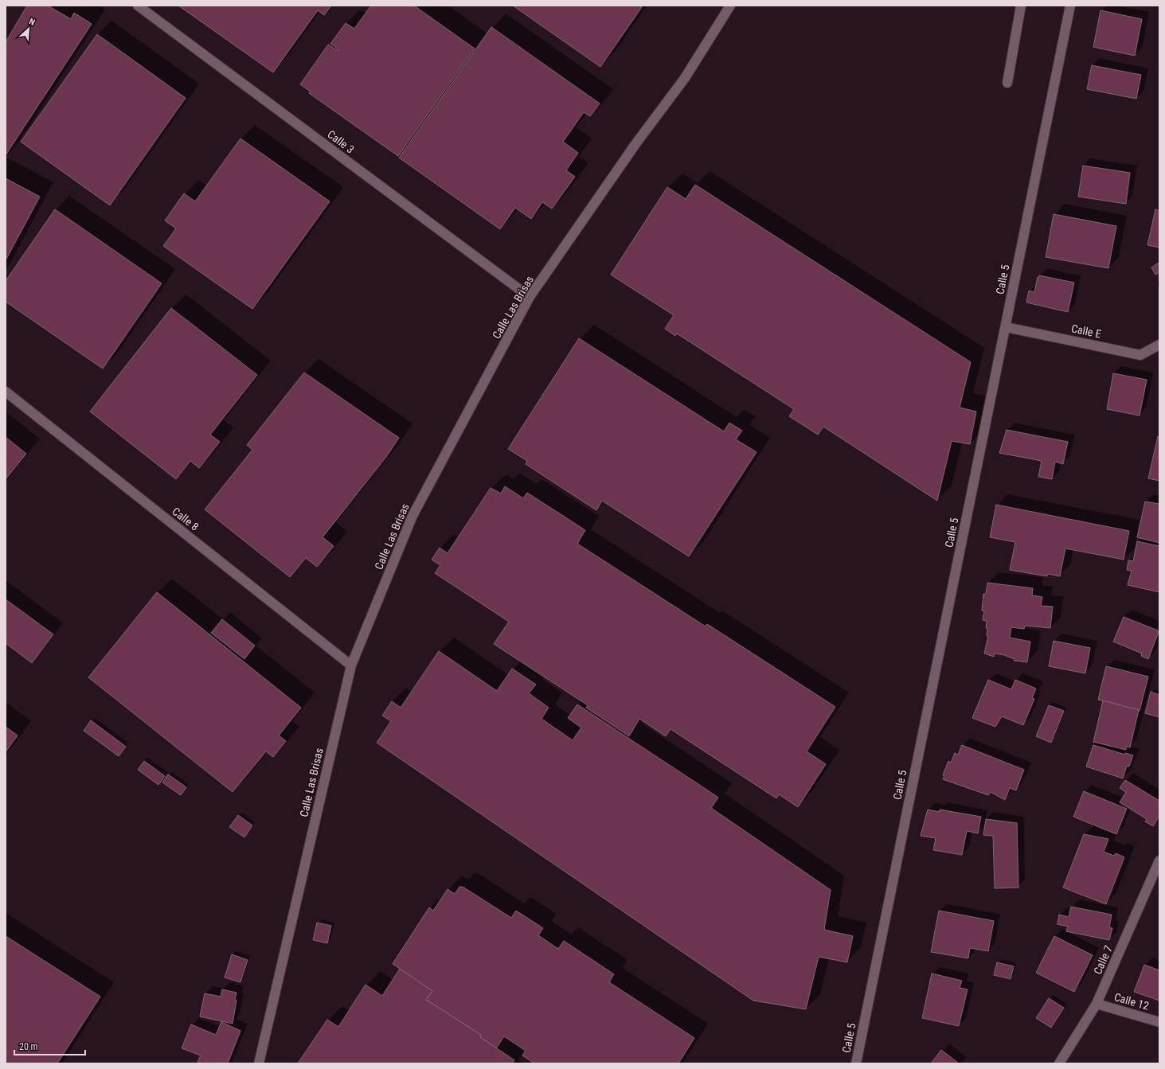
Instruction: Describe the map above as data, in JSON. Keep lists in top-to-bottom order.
{
  "streets": {
    "street": [
      "Calle 3",
      "Calle 5",
      "Calle Las Brisas",
      "Calle E",
      "Calle 8",
      "Calle 7",
      "Calle 12"
    ]
  },
  "crossings": [
    ["Calle 3", "Calle Las Brisas"],
    ["Calle 5", "Calle E"],
    ["Calle Las Brisas", "Calle 8"],
    ["Calle 7", "Calle 12"]
  ],
  "scale_bar": "20 m",
  "north": "top right"
}
